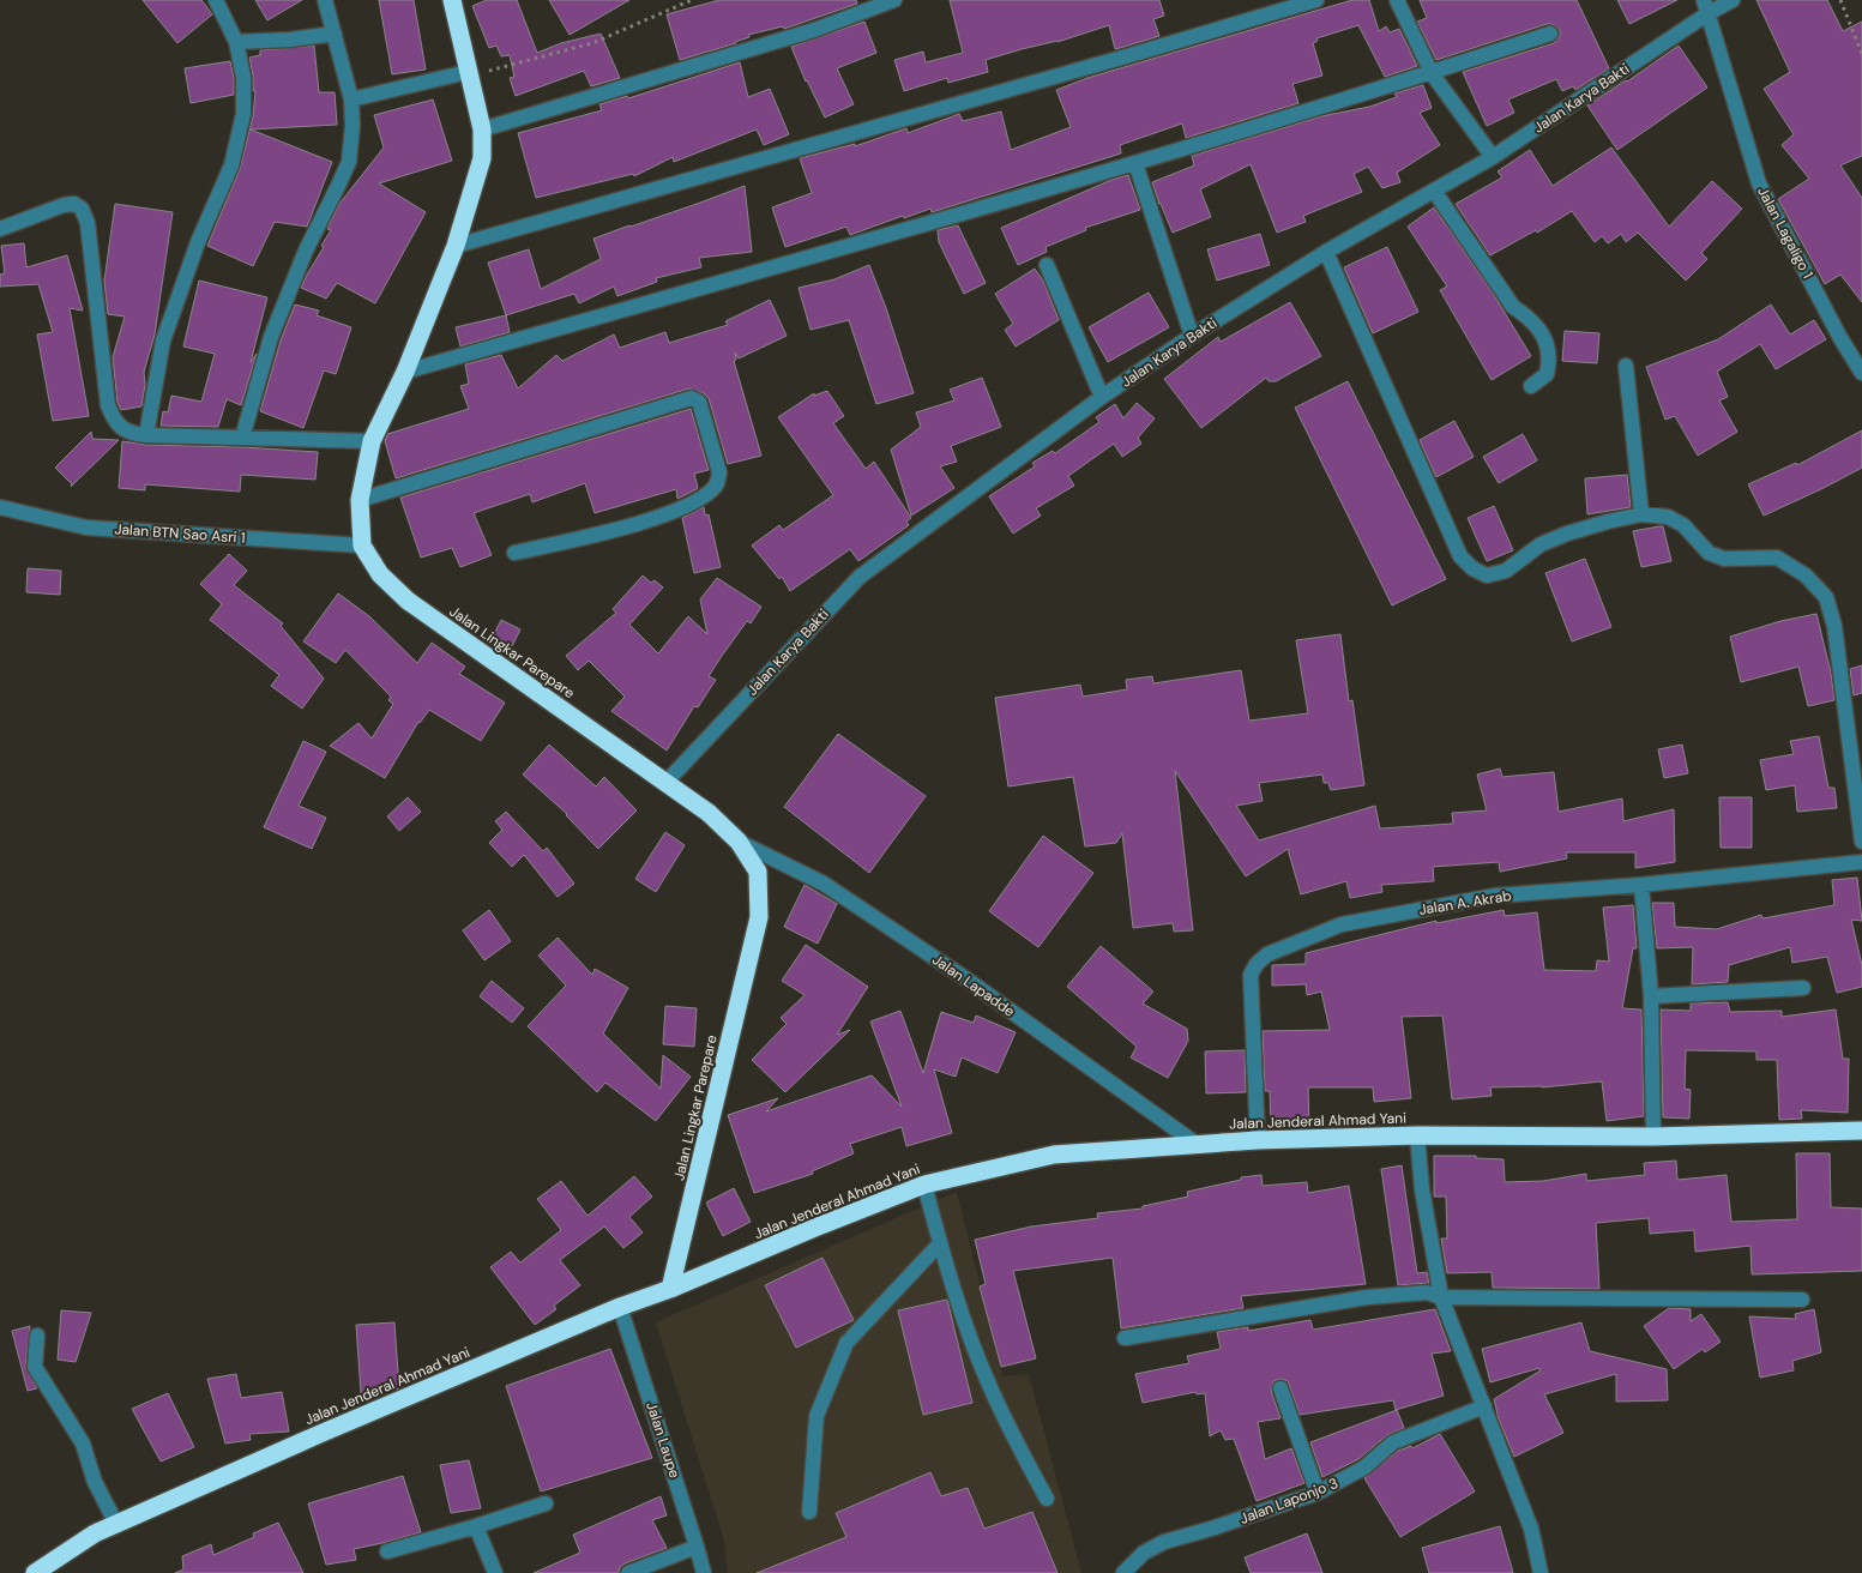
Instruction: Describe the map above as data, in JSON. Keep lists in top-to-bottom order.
{
  "streets": {
    "highway": ["Jalan Lingkar Parepare", "Jalan Jenderal Ahmad Yani"],
    "street": [
      "Jalan Karya Bakti",
      "Jalan Lagaligo 1",
      "Jalan BTN Sao Asri 1",
      "Jalan A. Akrab",
      "Jalan Lapadde",
      "Jalan Laupe",
      "Jalan Laponjo 3"
    ]
  },
  "crossings": [
    ["Jalan Karya Bakti", "Jalan Lagaligo 1"],
    ["Jalan Karya Bakti", "Jalan Lingkar Parepare"],
    ["Jalan BTN Sao Asri 1", "Jalan Lingkar Parepare"],
    ["Jalan Lingkar Parepare", "Jalan Lapadde"],
    ["Jalan Lingkar Parepare", "Jalan Jenderal Ahmad Yani"],
    ["Jalan A. Akrab", "Jalan Jenderal Ahmad Yani"],
    ["Jalan Lapadde", "Jalan Jenderal Ahmad Yani"],
    ["Jalan Jenderal Ahmad Yani", "Jalan Laupe"]
  ]
}
